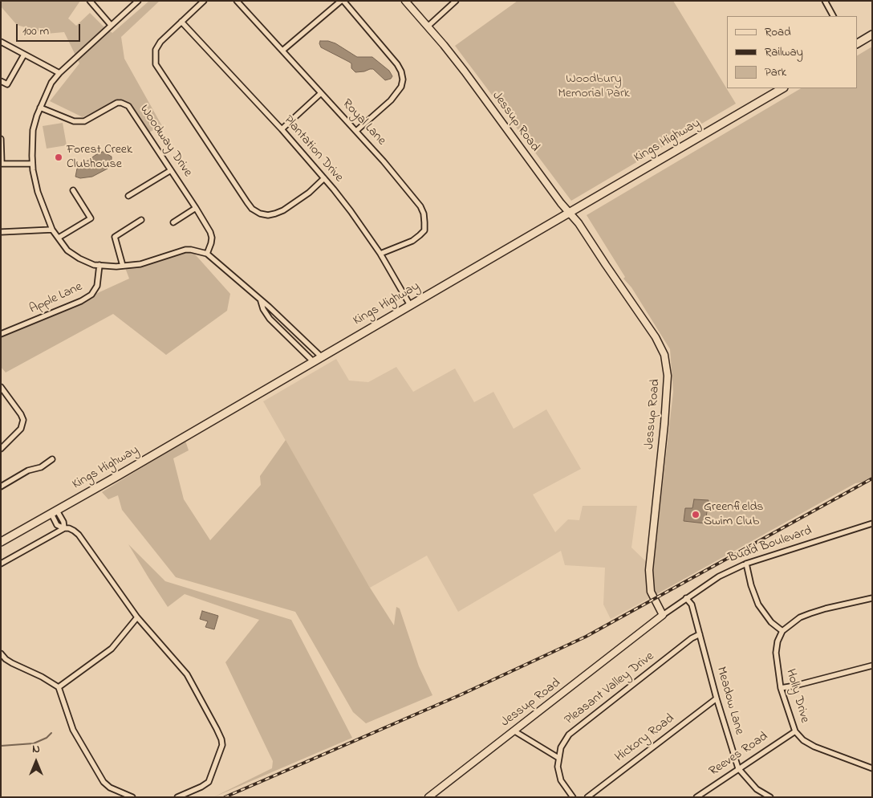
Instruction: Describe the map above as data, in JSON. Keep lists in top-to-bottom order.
{
  "streets": {
    "main road": ["Kings Highway"],
    "street": [
      "Jessup Road",
      "Royal Lane",
      "Woodway Drive",
      "Plantation Drive",
      "Apple Lane",
      "Budd Boulevard",
      "Pleasant Valley Drive",
      "Holly Drive",
      "Meadow Lane",
      "Hickory Road",
      "Reeves Road"
    ]
  },
  "crossings": [
    ["Jessup Road", "Kings Highway"],
    ["Jessup Road", "Budd Boulevard"],
    ["Royal Lane", "Plantation Drive"],
    ["Kings Highway", "Plantation Drive"],
    ["Budd Boulevard", "Meadow Lane"],
    ["Pleasant Valley Drive", "Meadow Lane"],
    ["Holly Drive", "Reeves Road"],
    ["Meadow Lane", "Hickory Road"],
    ["Meadow Lane", "Reeves Road"]
  ],
  "parks": ["Woodbury Memorial Park"],
  "places": ["Forest Creek Clubhouse", "Greenfields Swim Club"],
  "legend": ["Road", "Railway", "Park"],
  "scale_bar": "100 m",
  "north": "top"
}
